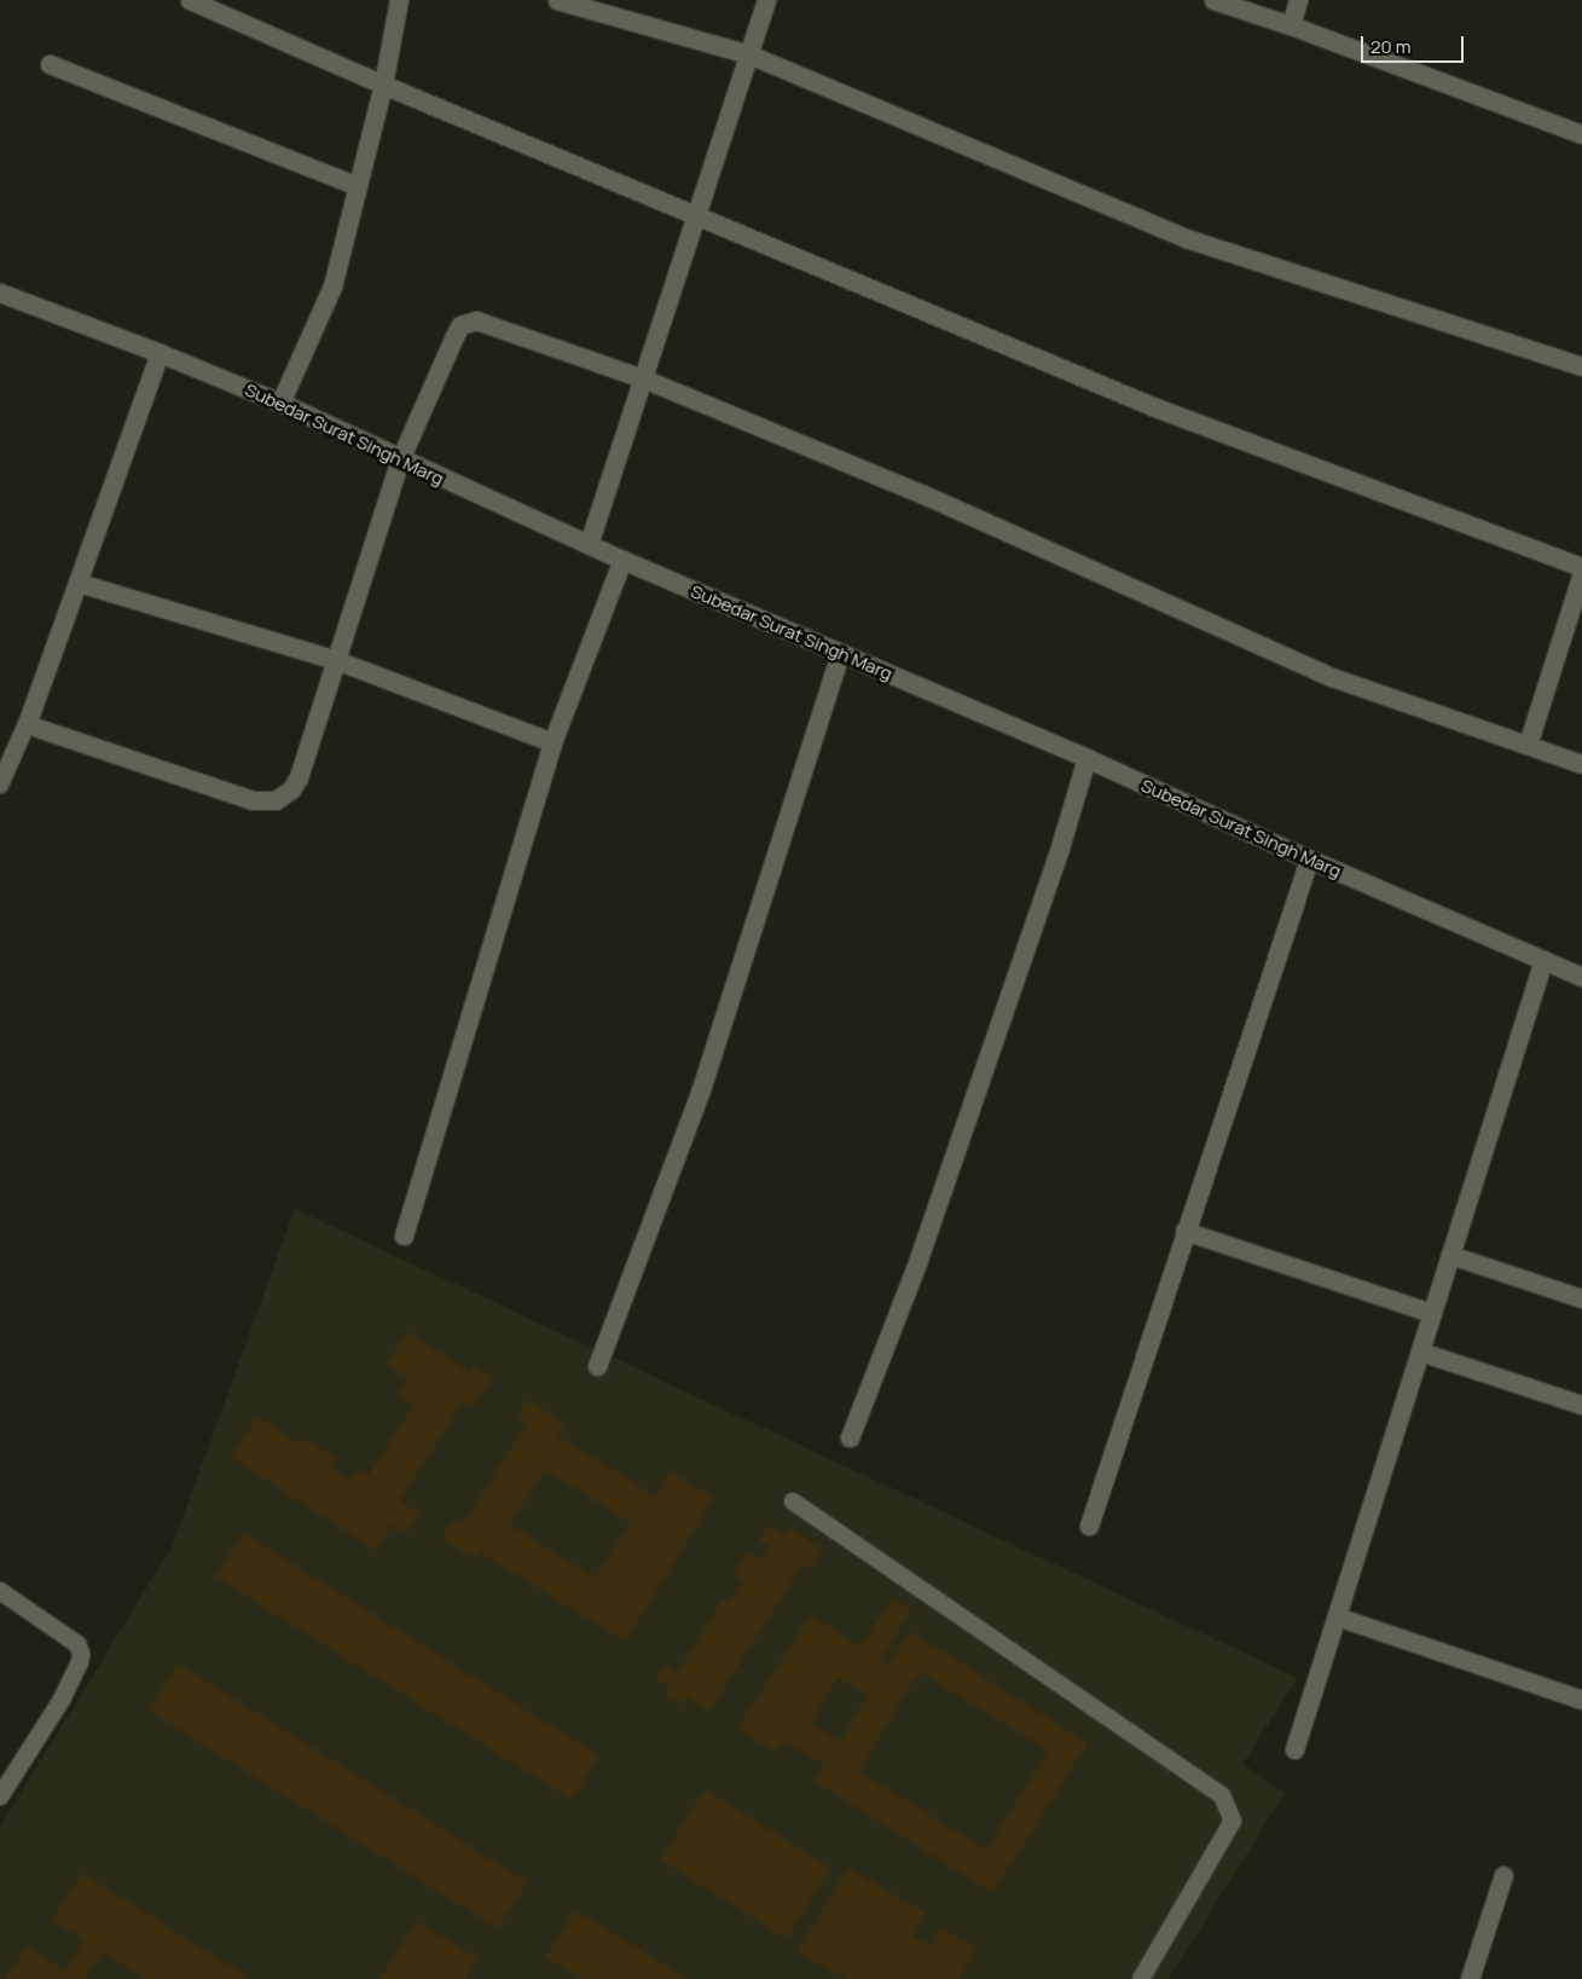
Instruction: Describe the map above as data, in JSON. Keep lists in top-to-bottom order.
{
  "streets": {
    "street": ["Subedar Surat Singh Marg"]
  },
  "scale_bar": "20 m"
}
